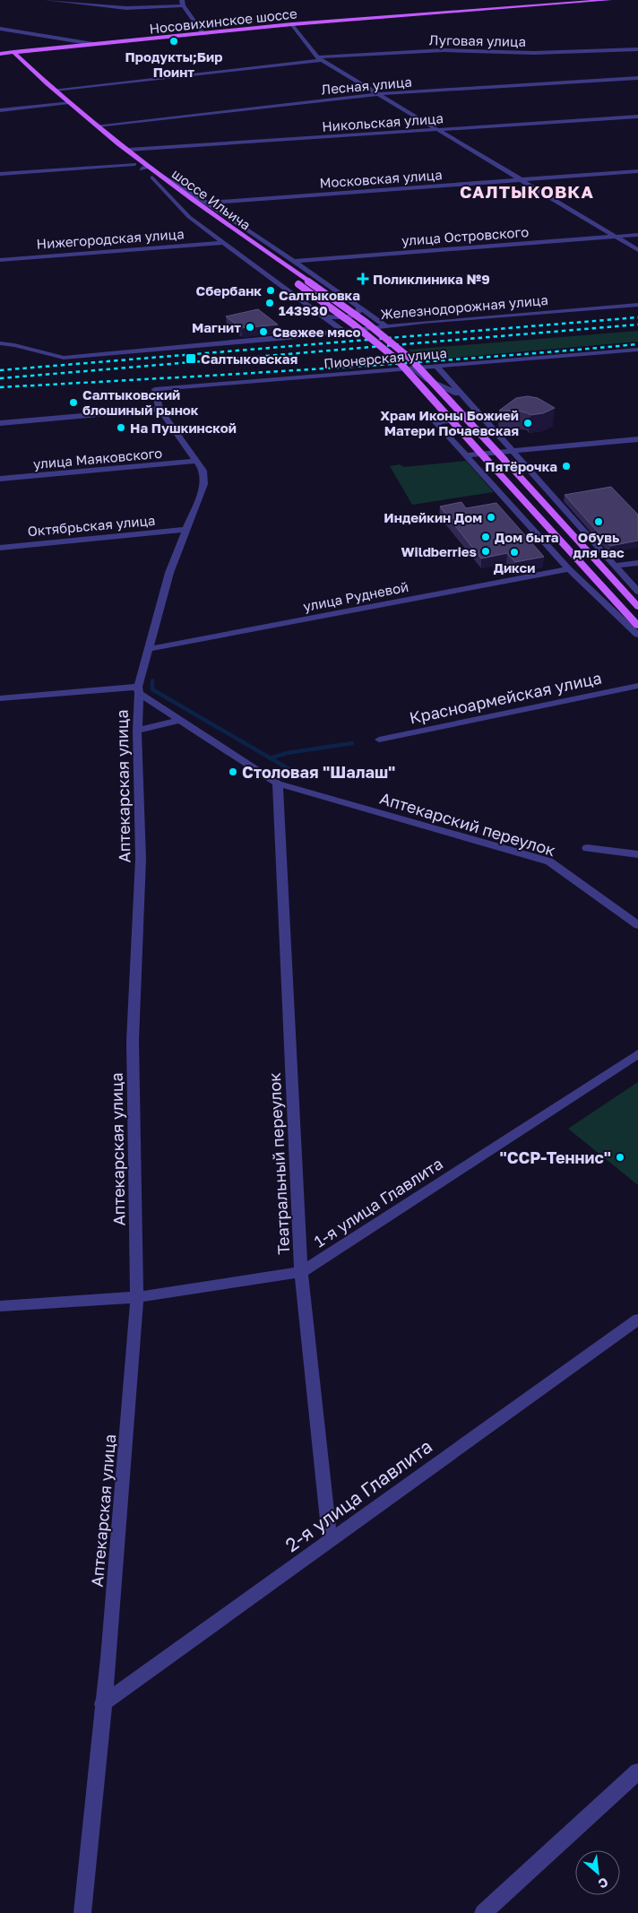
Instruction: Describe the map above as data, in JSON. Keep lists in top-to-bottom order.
{
  "streets": {
    "main road": ["Носовихинское шоссе", "шоссе Ильича"],
    "street": [
      "Луговая улица",
      "Лесная улица",
      "Никольская улица",
      "Московская улица",
      "улица Островского",
      "Нижегородская улица",
      "Железнодорожная улица",
      "Пионерская улица",
      "улица Маяковского",
      "Октябрьская улица",
      "улица Рудневой",
      "Красноармейская улица",
      "Аптекарская улица",
      "Аптекарский переулок",
      "Театральный переулок",
      "1-я улица Главлита",
      "2-я улица Главлита"
    ]
  },
  "crossings": [
    ["Носовихинское шоссе", "шоссе Ильича"],
    ["Луговая улица", "шоссе Ильича"],
    ["Лесная улица", "шоссе Ильича"],
    ["Никольская улица", "шоссе Ильича"],
    ["Пионерская улица", "Аптекарская улица"],
    ["улица Маяковского", "Аптекарская улица"],
    ["Октябрьская улица", "Аптекарская улица"],
    ["улица Рудневой", "Аптекарская улица"],
    ["Аптекарская улица", "Аптекарский переулок"],
    ["Аптекарская улица", "1-я улица Главлита"],
    ["Аптекарская улица", "2-я улица Главлита"],
    ["Аптекарский переулок", "Театральный переулок"],
    ["Театральный переулок", "1-я улица Главлита"],
    ["Театральный переулок", "2-я улица Главлита"]
  ],
  "districts": ["САЛТЫКОВКА"],
  "places": {
    "other": [
      "Продукты;Бир Поинт",
      "Сбербанк",
      "Салтыковка 143930",
      "Магнит",
      "Свежее мясо",
      "Салтыковский блошиный рынок",
      "Храм Иконы Божией Матери Почаевская",
      "На Пушкинской",
      "Пятёрочка",
      "Индейкин Дом",
      "Обувь для вас",
      "Дом быта",
      "Wildberries",
      "Дикси",
      "Столовая \"Шалаш\"",
      "\"ССР-Теннис\""
    ],
    "health": ["Поликлиника №9"],
    "transit": ["Салтыковская"]
  },
  "north": "bottom right"
}
